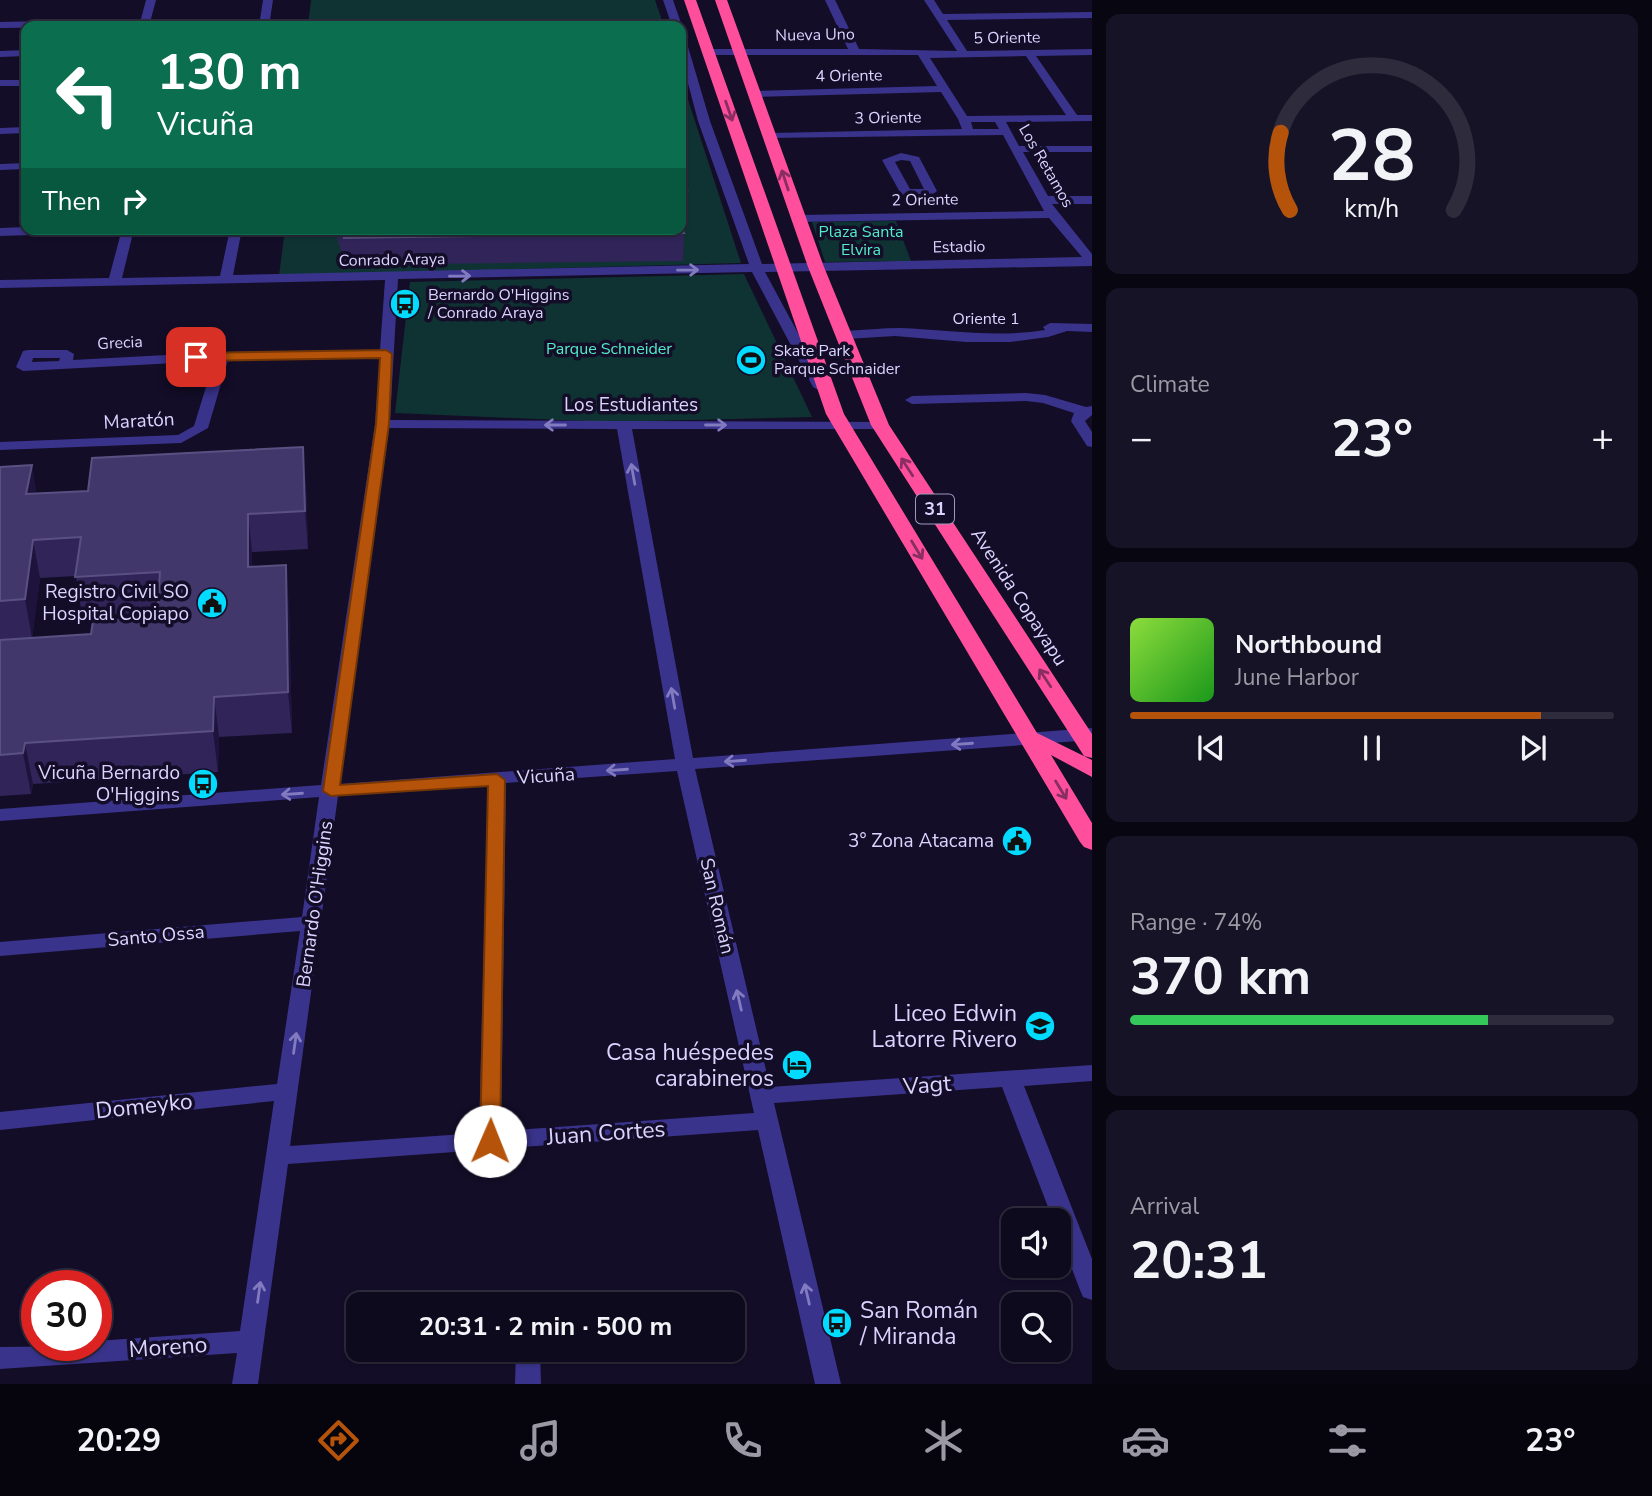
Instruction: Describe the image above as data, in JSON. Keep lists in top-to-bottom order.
{
  "streets": {
    "highway": ["31", "Avenida Copayapu"],
    "street": [
      "Nueva Uno",
      "5 Oriente",
      "4 Oriente",
      "3 Oriente",
      "Los Retamos",
      "2 Oriente",
      "Estadio",
      "Conrado Araya",
      "Oriente 1",
      "Grecia",
      "Los Estudiantes",
      "Maratón",
      "Vicuña",
      "Bernardo O'Higgins",
      "San Román",
      "Santo Ossa",
      "Vagt",
      "Domeyko",
      "Juan Cortes",
      "Moreno"
    ]
  },
  "crossings": [
    ["Nueva Uno", "5 Oriente"],
    ["Nueva Uno", "31"],
    ["Nueva Uno", "Avenida Copayapu"],
    ["4 Oriente", "Avenida Copayapu"],
    ["3 Oriente", "Los Retamos"],
    ["3 Oriente", "Avenida Copayapu"],
    ["Los Retamos", "2 Oriente"],
    ["Los Retamos", "Estadio"],
    ["2 Oriente", "Avenida Copayapu"],
    ["Estadio", "Conrado Araya"],
    ["Estadio", "31"],
    ["Estadio", "Avenida Copayapu"],
    ["Conrado Araya", "31"],
    ["Conrado Araya", "Bernardo O'Higgins"],
    ["Oriente 1", "Avenida Copayapu"],
    ["Grecia", "Maratón"],
    ["Grecia", "Bernardo O'Higgins"],
    ["Los Estudiantes", "31"],
    ["Los Estudiantes", "Avenida Copayapu"],
    ["Los Estudiantes", "Bernardo O'Higgins"],
    ["Los Estudiantes", "San Román"],
    ["31", "Vicuña"],
    ["Avenida Copayapu", "Vicuña"],
    ["Vicuña", "Bernardo O'Higgins"],
    ["Vicuña", "San Román"],
    ["Bernardo O'Higgins", "Santo Ossa"],
    ["Bernardo O'Higgins", "Domeyko"],
    ["Bernardo O'Higgins", "Juan Cortes"],
    ["Bernardo O'Higgins", "Moreno"],
    ["San Román", "Vagt"],
    ["San Román", "Juan Cortes"]
  ],
  "one_way": ["Conrado Araya", "Vicuña", "San Román"],
  "parks": ["Plaza Santa Elvira", "Parque Schneider"],
  "places": {
    "bus stop": ["Bernardo O'Higgins / Conrado Araya", "Vicuña Bernardo O'Higgins", "San Román / Miranda"],
    "sports": ["Skate Park Parque Schnaider"],
    "public building": ["Registro Civil SO Hospital Copiapo", "3° Zona Atacama"],
    "school or university": ["Liceo Edwin Latorre Rivero"],
    "hotel": ["Casa huéspedes carabineros"]
  },
  "page": {
    "turn": ["130 m", "Vicuña"],
    "then": "Then",
    "tile": [
      "Climate",
      ["Range · 74%", "370 km"],
      ["Arrival", "20:31"]
    ],
    "heat": ["−", "23°", "+"],
    "song": ["Northbound", "June Harbor"],
    "limit": "30",
    "trip": "20:31 · 2 min · 500 m",
    "tabs": ["20:29", "23°"],
    "gauge": ["28", "km/h"]
  }
}
